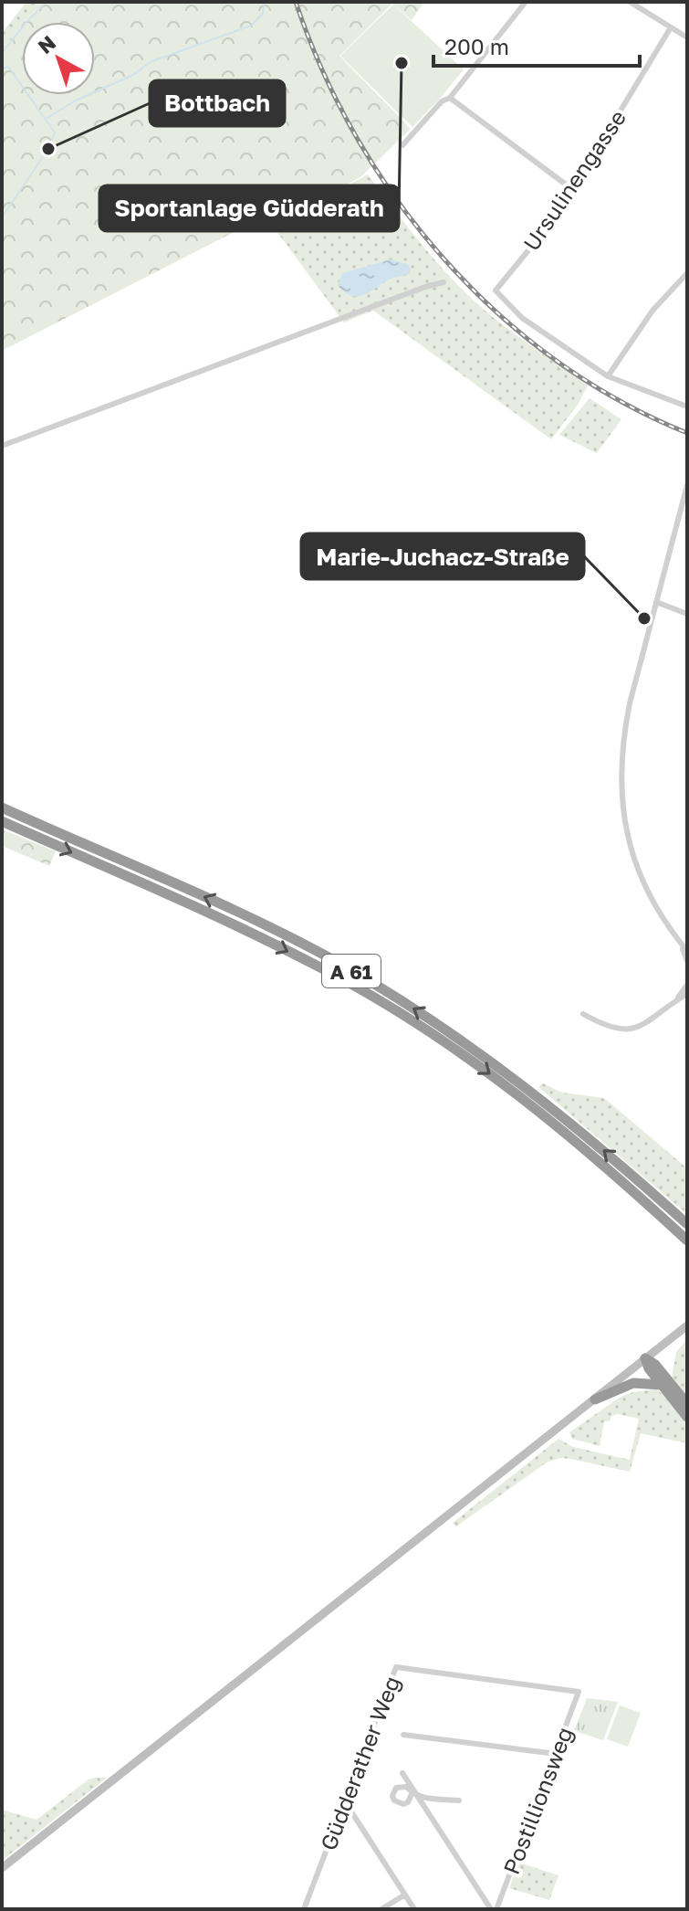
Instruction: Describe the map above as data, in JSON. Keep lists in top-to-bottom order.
{
  "streets": {
    "highway": ["A 61"],
    "street": ["Ursulinengasse", "Güdderather Weg", "Postillionsweg"]
  },
  "crossings": [
    ["Güdderather Weg", "Postillionsweg"]
  ],
  "places": ["Sportanlage Güdderath", "Bottbach", "Marie-Juchacz-Straße"],
  "scale_bar": "200 m",
  "north": "top left"
}
